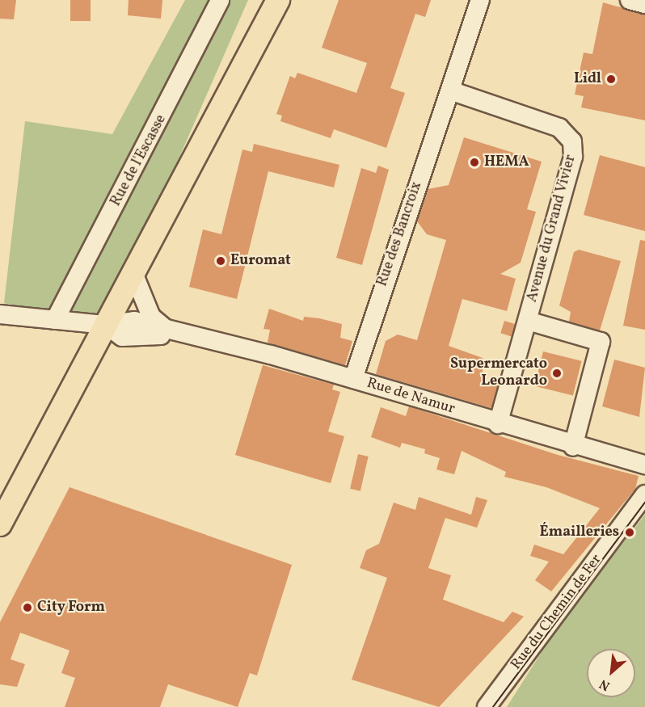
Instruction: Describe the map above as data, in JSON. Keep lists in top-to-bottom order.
{
  "streets": {
    "street": [
      "Rue de l'Escasse",
      "Avenue du Grand Vivier",
      "Rue des Bancroix",
      "Rue de Namur",
      "Rue du Chemin de Fer"
    ]
  },
  "crossings": [
    ["Avenue du Grand Vivier", "Rue des Bancroix"],
    ["Avenue du Grand Vivier", "Rue de Namur"],
    ["Rue des Bancroix", "Rue de Namur"]
  ],
  "places": [
    "Lidl",
    "HEMA",
    "Euromat",
    "Supermercato Leonardo",
    "Émailleries",
    "City Form"
  ],
  "north": "bottom left"
}
